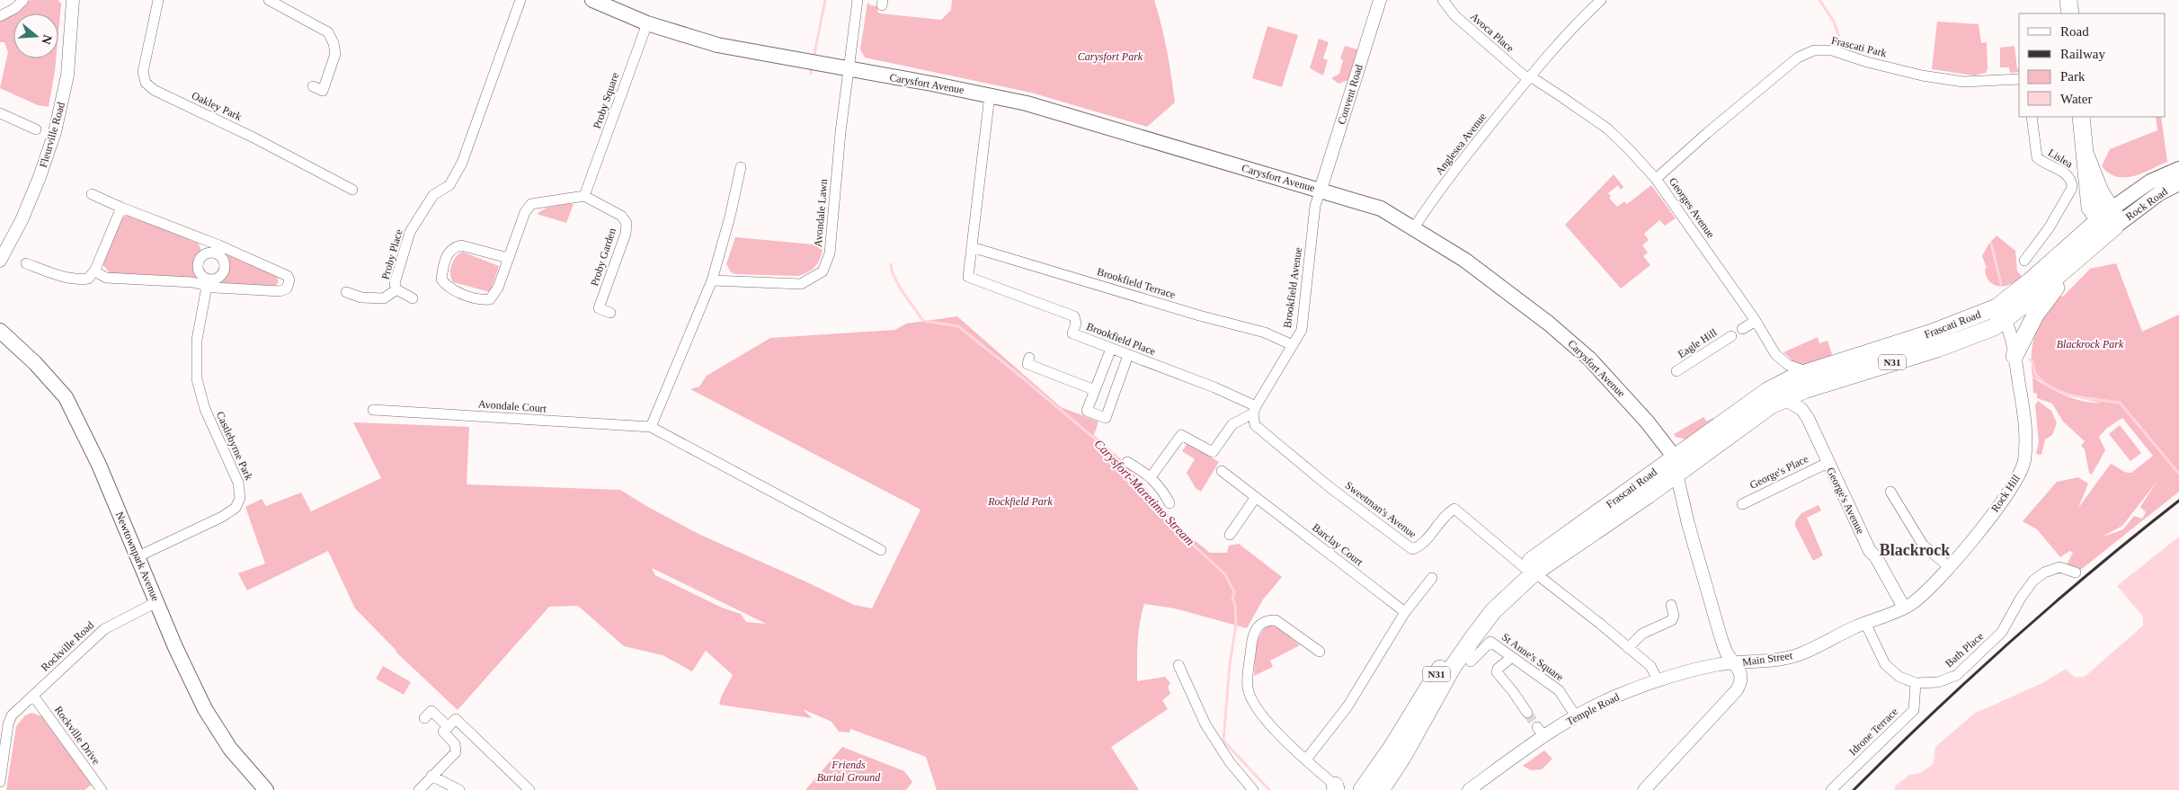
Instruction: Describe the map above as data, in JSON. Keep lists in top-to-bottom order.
{
  "streets": {
    "highway": ["Frascati Road", "N31"],
    "main road": ["Carysfort Avenue", "Rock Road", "Newtownpark Avenue"],
    "street": [
      "Avoca Place",
      "Frascati Park",
      "Convent Road",
      "Proby Square",
      "Oakley Park",
      "Fleurville Road",
      "Anglesea Avenue",
      "Lislea",
      "Georges Avenue",
      "Avondale Lawn",
      "Proby Place",
      "Proby Garden",
      "Brookfield Terrace",
      "Brookfield Avenue",
      "Brookfield Place",
      "Eagle Hill",
      "Avondale Court",
      "Castlebyrne Park",
      "George's Place",
      "Rock Hill",
      "George's Avenue",
      "Sweetman's Avenue",
      "Barclay Court",
      "Rockville Road",
      "Bath Place",
      "St Anne's Square",
      "Main Street",
      "Temple Road",
      "Idrone Terrace",
      "Rockville Drive"
    ]
  },
  "crossings": [
    ["Avoca Place", "Anglesea Avenue"],
    ["Avoca Place", "Georges Avenue"],
    ["Frascati Park", "Georges Avenue"],
    ["Carysfort Avenue", "Convent Road"],
    ["Carysfort Avenue", "Proby Square"],
    ["Carysfort Avenue", "Anglesea Avenue"],
    ["Carysfort Avenue", "Avondale Lawn"],
    ["Carysfort Avenue", "Brookfield Avenue"],
    ["Carysfort Avenue", "Frascati Road"],
    ["Carysfort Avenue", "Main Street"],
    ["Carysfort Avenue", "Temple Road"],
    ["Convent Road", "Brookfield Avenue"],
    ["Proby Square", "Proby Garden"],
    ["Anglesea Avenue", "Georges Avenue"],
    ["Rock Road", "Frascati Road"],
    ["Georges Avenue", "Frascati Road"],
    ["Brookfield Terrace", "Brookfield Avenue"],
    ["Brookfield Terrace", "Brookfield Place"],
    ["Brookfield Avenue", "Brookfield Place"],
    ["Brookfield Avenue", "Sweetman's Avenue"],
    ["Frascati Road", "N31"],
    ["Frascati Road", "Rock Hill"],
    ["Frascati Road", "George's Avenue"],
    ["Frascati Road", "Sweetman's Avenue"],
    ["Brookfield Place", "Sweetman's Avenue"],
    ["N31", "Rock Hill"],
    ["Castlebyrne Park", "Newtownpark Avenue"],
    ["George's Place", "George's Avenue"],
    ["Rock Hill", "George's Avenue"],
    ["Rock Hill", "Main Street"],
    ["George's Avenue", "Main Street"],
    ["Sweetman's Avenue", "Temple Road"],
    ["Newtownpark Avenue", "Rockville Road"],
    ["Rockville Road", "Rockville Drive"],
    ["Bath Place", "Idrone Terrace"],
    ["St Anne's Square", "Temple Road"],
    ["Main Street", "Temple Road"]
  ],
  "districts": ["Blackrock"],
  "water": ["Carysfort-Maretimo Stream"],
  "parks": [
    "Carysfort Park",
    "Blackrock Park",
    "Rockfield Park",
    "Friends Burial Ground"
  ],
  "legend": [
    "Road",
    "Railway",
    "Park",
    "Water"
  ],
  "north": "right"
}
